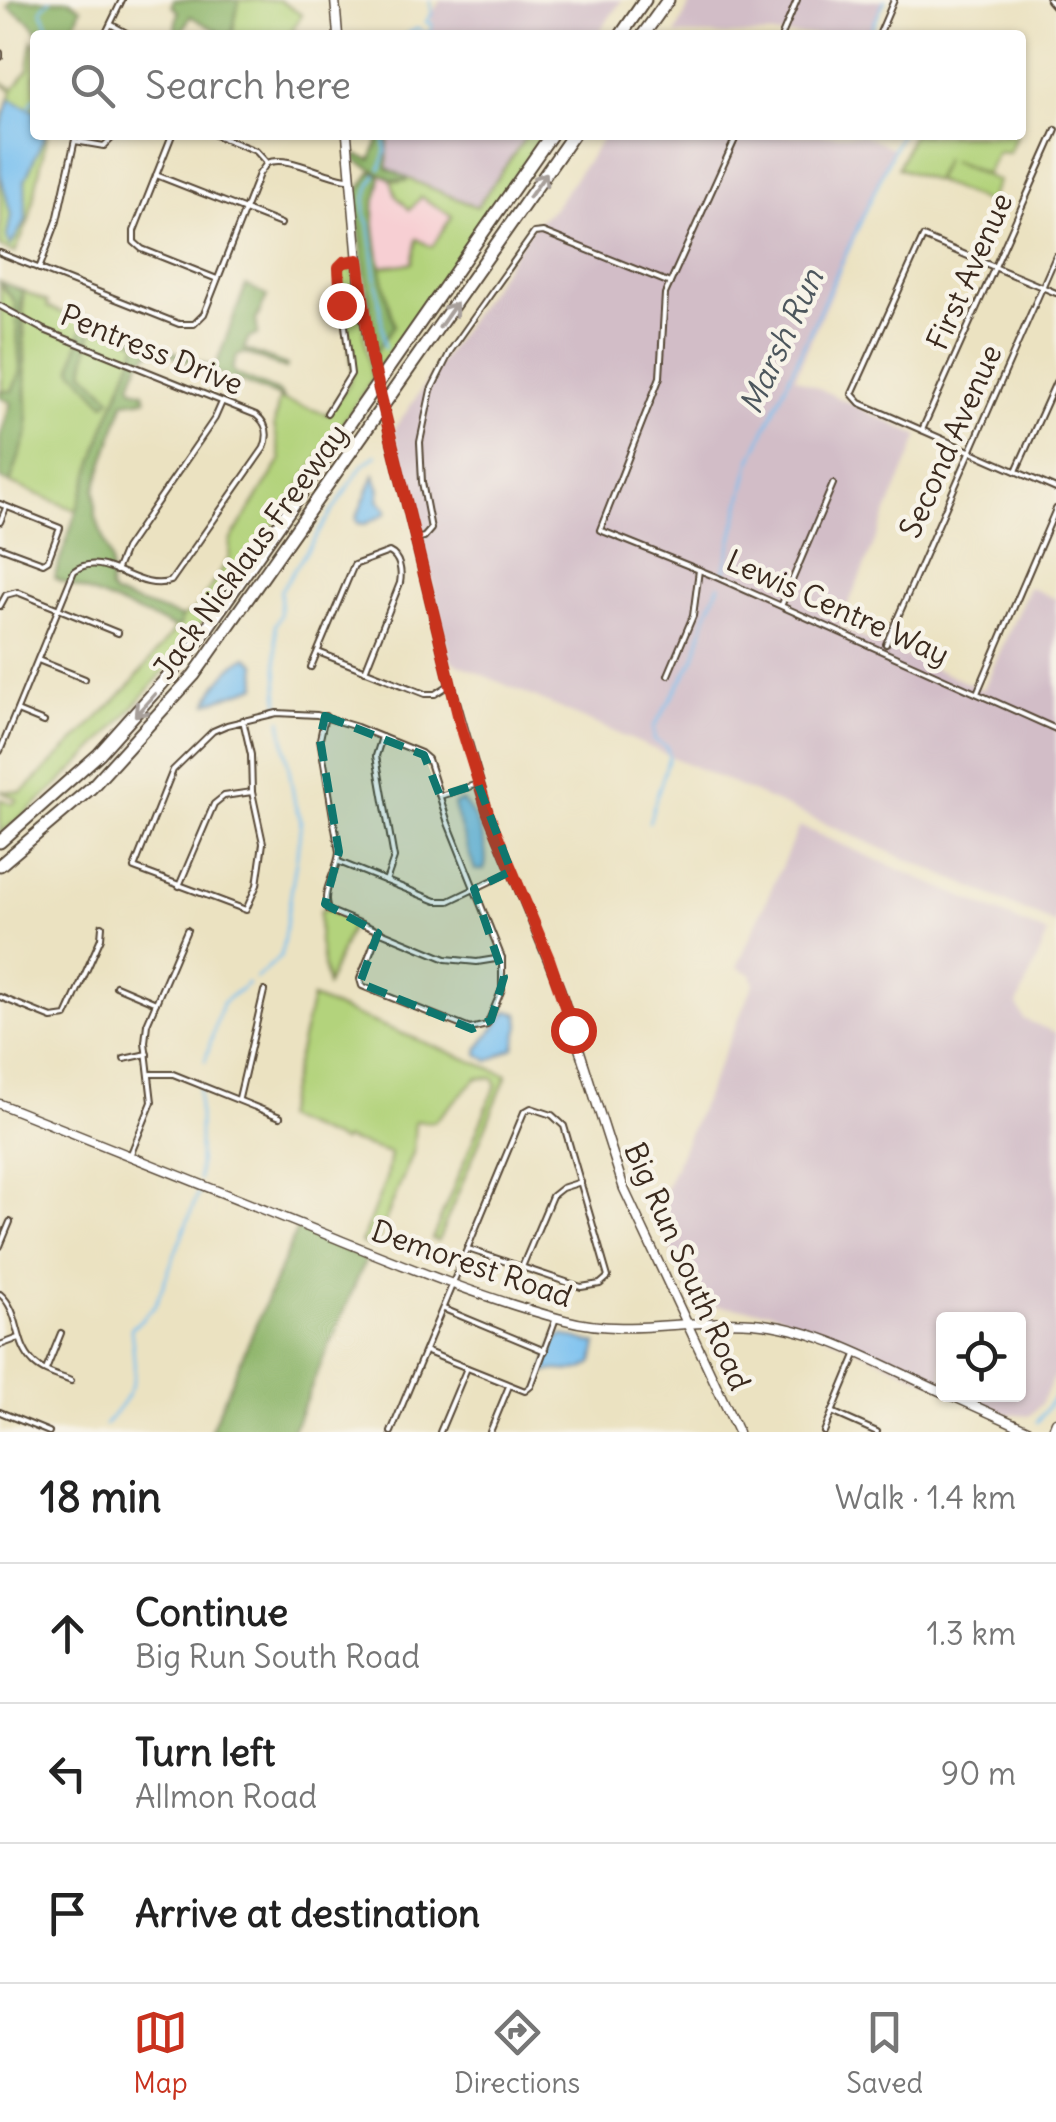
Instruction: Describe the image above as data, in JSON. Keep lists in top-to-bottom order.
{
  "streets": {
    "highway": ["Jack Nicklaus Freeway"],
    "street": [
      "First Avenue",
      "Pentress Drive",
      "Second Avenue",
      "Lewis Centre Way",
      "Demorest Road",
      "Big Run South Road"
    ]
  },
  "crossings": [
    ["Demorest Road", "Big Run South Road"]
  ],
  "water": ["Marsh Run"],
  "page": {
    "search": "Search here",
    "heading": ["18 min", "Walk · 1.4 km"],
    "list": [
      ["Continue", "Big Run South Road", "1.3 km"],
      ["Turn left", "Allmon Road", "90 m"],
      "Arrive at destination"
    ],
    "nav": ["Map", "Directions", "Saved"]
  }
}
